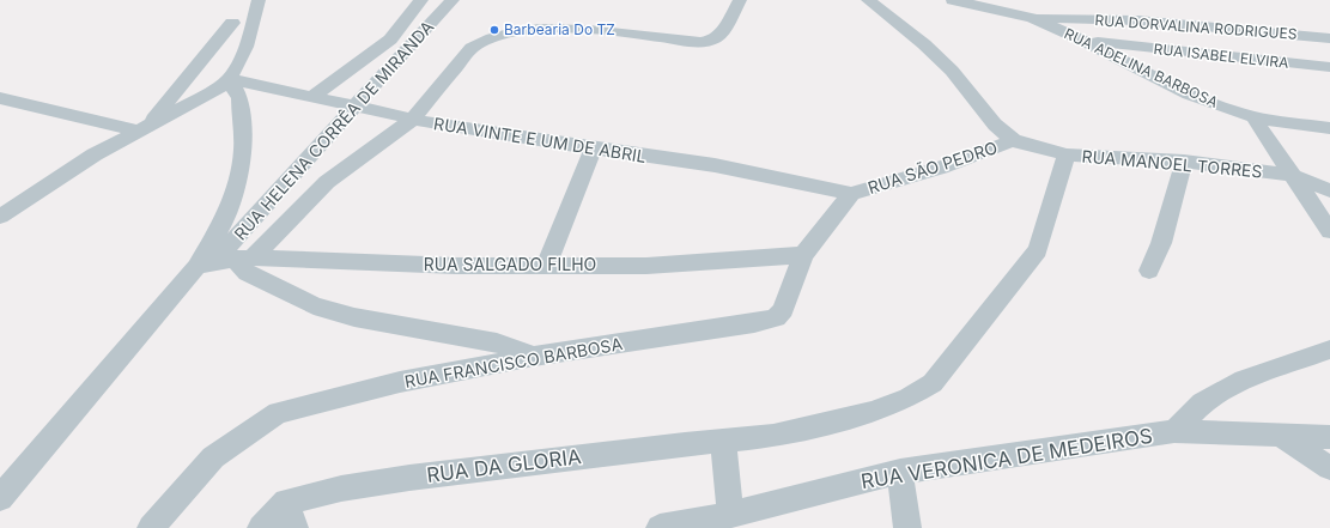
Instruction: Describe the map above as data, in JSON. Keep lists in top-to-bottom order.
{
  "streets": {
    "street": [
      "RUA DORVALINA RODRIGUES",
      "RUA ISABEL ELVIRA",
      "RUA ADELINA BARBOSA",
      "RUA HELENA CORRÊA DE MIRANDA",
      "RUA VINTE E UM DE ABRIL",
      "RUA MANOEL TORRES",
      "RUA SÃO PEDRO",
      "RUA SALGADO FILHO",
      "RUA FRANCISCO BARBOSA",
      "RUA VERONICA DE MEDEIROS",
      "RUA DA GLORIA"
    ]
  },
  "crossings": [
    ["RUA DORVALINA RODRIGUES", "RUA ADELINA BARBOSA"],
    ["RUA ISABEL ELVIRA", "RUA ADELINA BARBOSA"],
    ["RUA HELENA CORRÊA DE MIRANDA", "RUA VINTE E UM DE ABRIL"],
    ["RUA HELENA CORRÊA DE MIRANDA", "RUA SALGADO FILHO"],
    ["RUA VINTE E UM DE ABRIL", "RUA SÃO PEDRO"],
    ["RUA VINTE E UM DE ABRIL", "RUA FRANCISCO BARBOSA"],
    ["RUA MANOEL TORRES", "RUA SÃO PEDRO"],
    ["RUA MANOEL TORRES", "RUA DA GLORIA"],
    ["RUA SÃO PEDRO", "RUA FRANCISCO BARBOSA"],
    ["RUA SALGADO FILHO", "RUA FRANCISCO BARBOSA"]
  ],
  "places": ["Barbearia Do TZ"]
}
